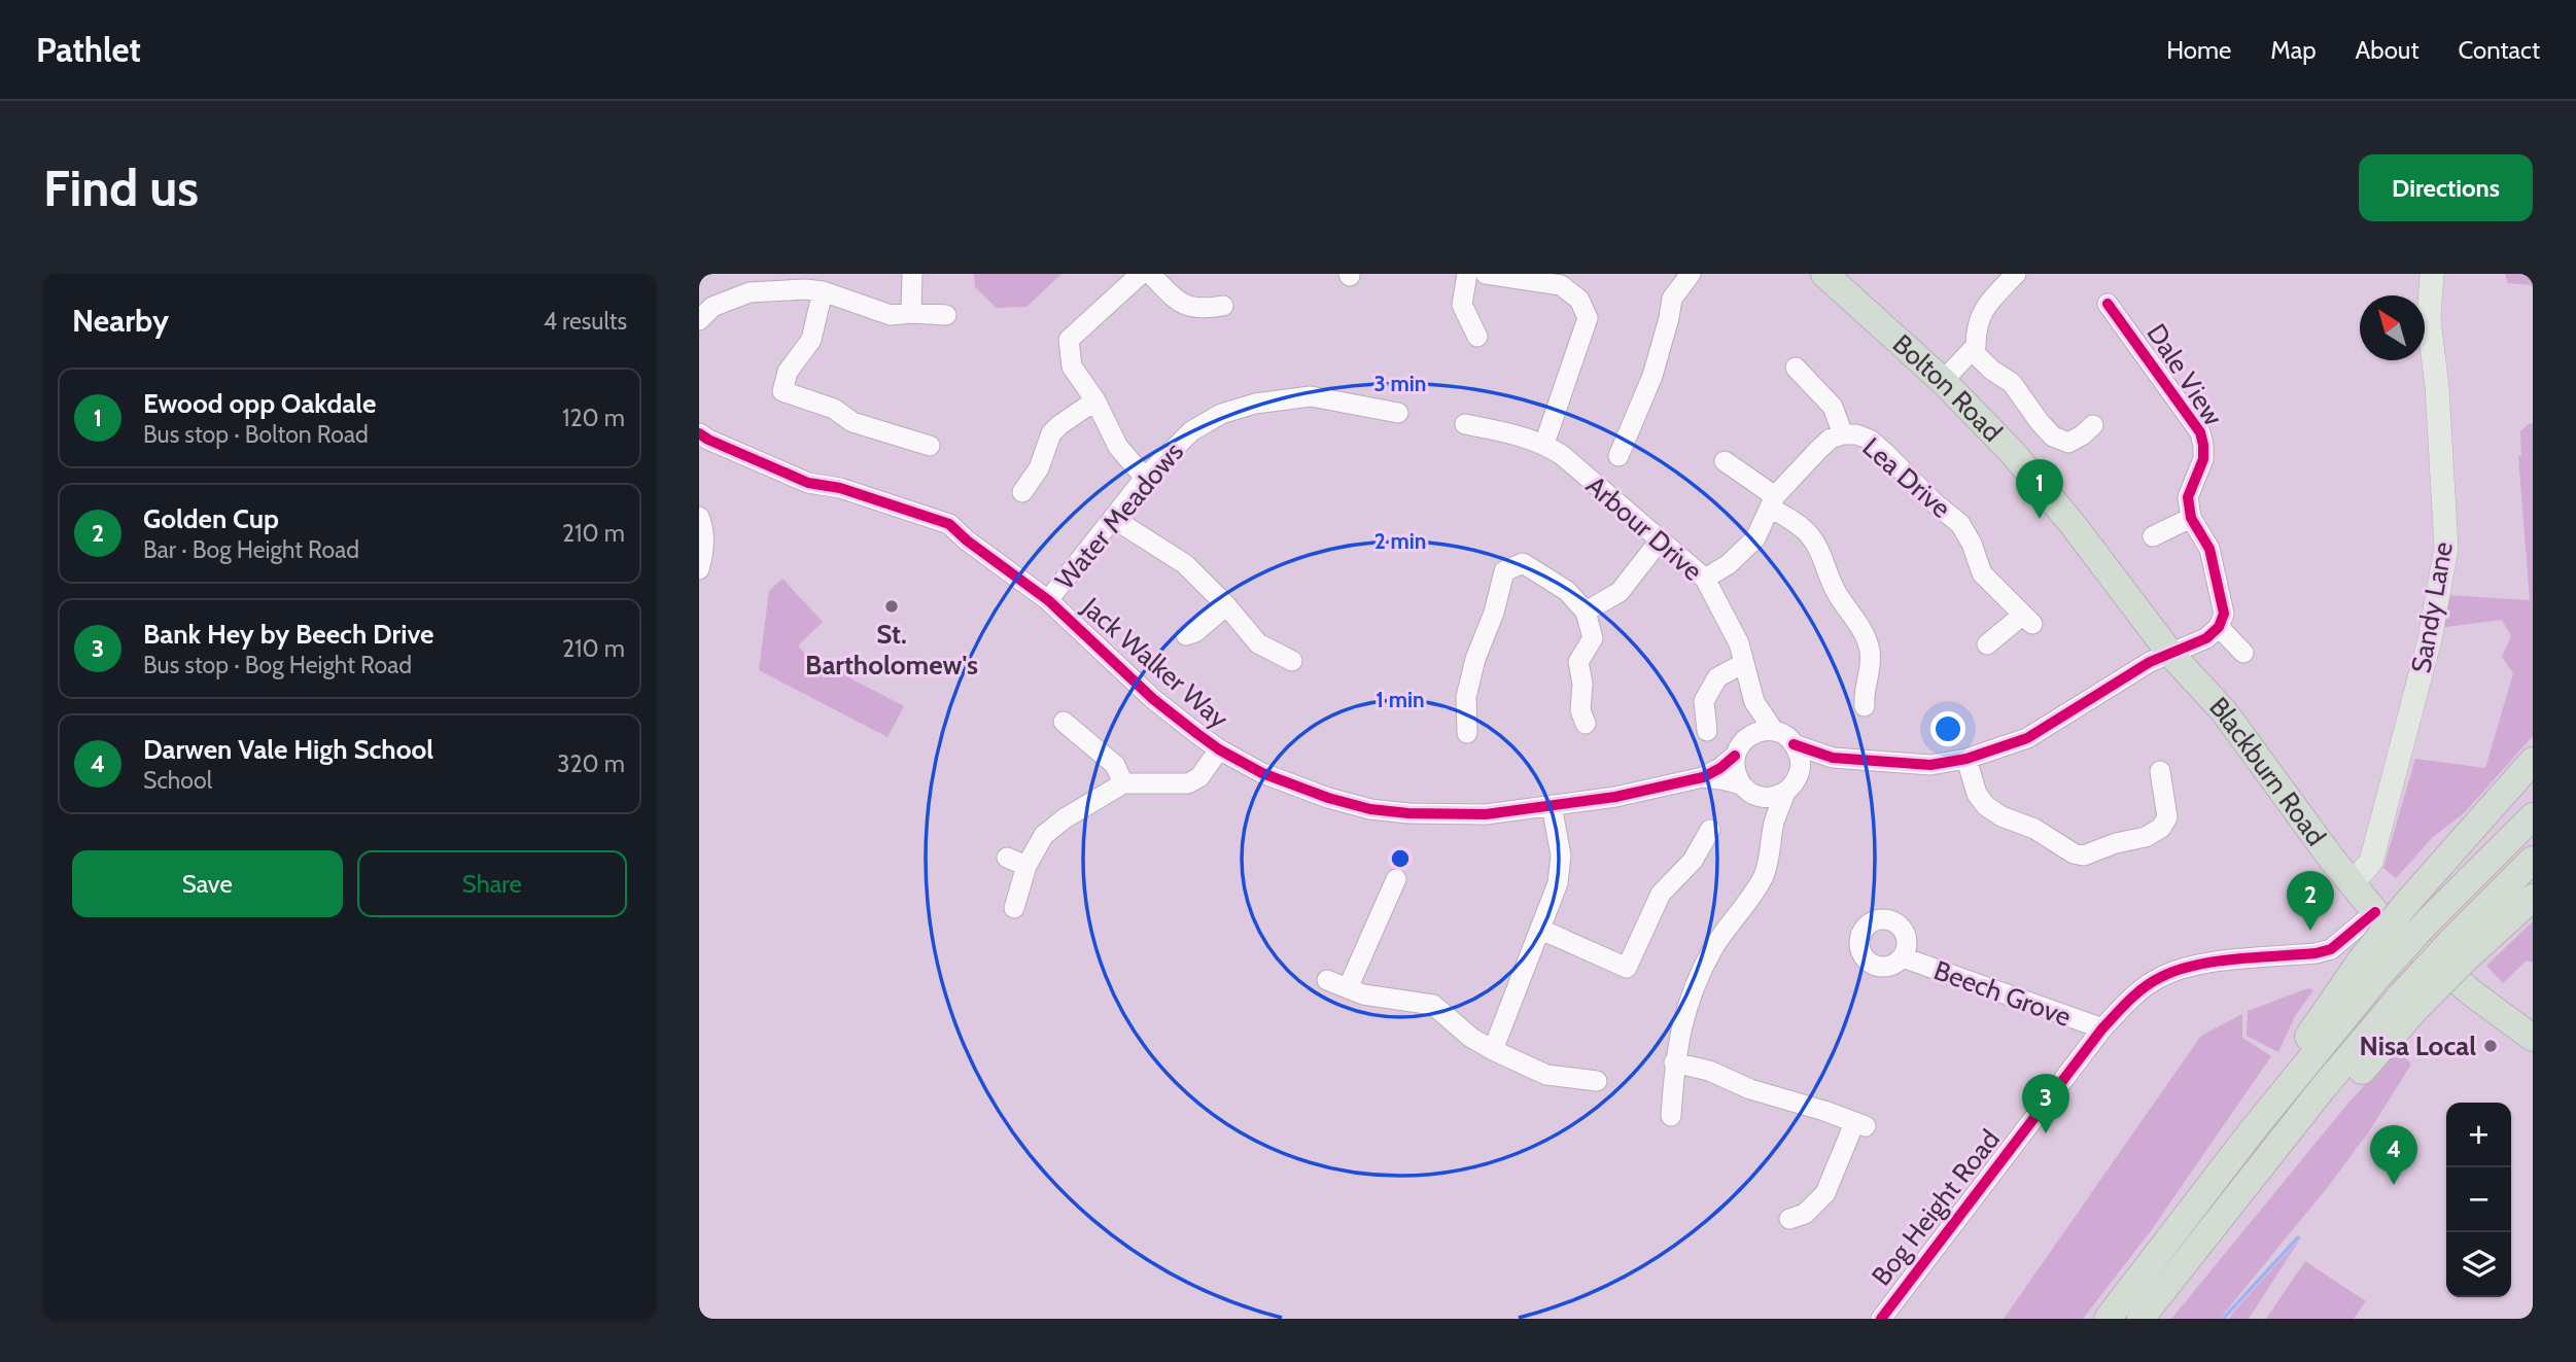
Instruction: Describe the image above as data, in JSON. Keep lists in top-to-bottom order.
{
  "streets": {
    "highway": ["Bolton Road", "Blackburn Road"],
    "main road": ["Sandy Lane"],
    "street": [
      "Dale View",
      "Lea Drive",
      "Water Meadows",
      "Arbour Drive",
      "Jack Walker Way",
      "Beech Grove",
      "Bog Height Road"
    ]
  },
  "crossings": [
    ["Bolton Road", "Blackburn Road"],
    ["Lea Drive", "Arbour Drive"],
    ["Water Meadows", "Jack Walker Way"],
    ["Arbour Drive", "Jack Walker Way"],
    ["Sandy Lane", "Blackburn Road"],
    ["Blackburn Road", "Bog Height Road"],
    ["Beech Grove", "Bog Height Road"]
  ],
  "places": ["St. Bartholomew's", "Nisa Local"],
  "north": "top left",
  "page": {
    "header": "Pathlet",
    "nav": [
      "Home",
      "Map",
      "About",
      "Contact"
    ],
    "buttons": [
      "Directions",
      ["Save", "Share"]
    ],
    "title": "Find us",
    "heading": ["Nearby", "4 results"],
    "list": [
      {
        "mark": "1",
        "name": "Ewood opp Oakdale",
        "note": "Bus stop · Bolton Road",
        "value": "120 m"
      },
      {
        "mark": "2",
        "name": "Golden Cup",
        "note": "Bar · Bog Height Road",
        "value": "210 m"
      },
      {
        "mark": "3",
        "name": "Bank Hey by Beech Drive",
        "note": "Bus stop · Bog Height Road",
        "value": "210 m"
      },
      {
        "mark": "4",
        "name": "Darwen Vale High School",
        "note": "School",
        "value": "320 m"
      }
    ],
    "pins": [
      "1",
      "2",
      "3",
      "4"
    ],
    "map_buttons": ["+", "−"]
  },
  "rings": ["3 min", "2 min", "1 min"]
}
